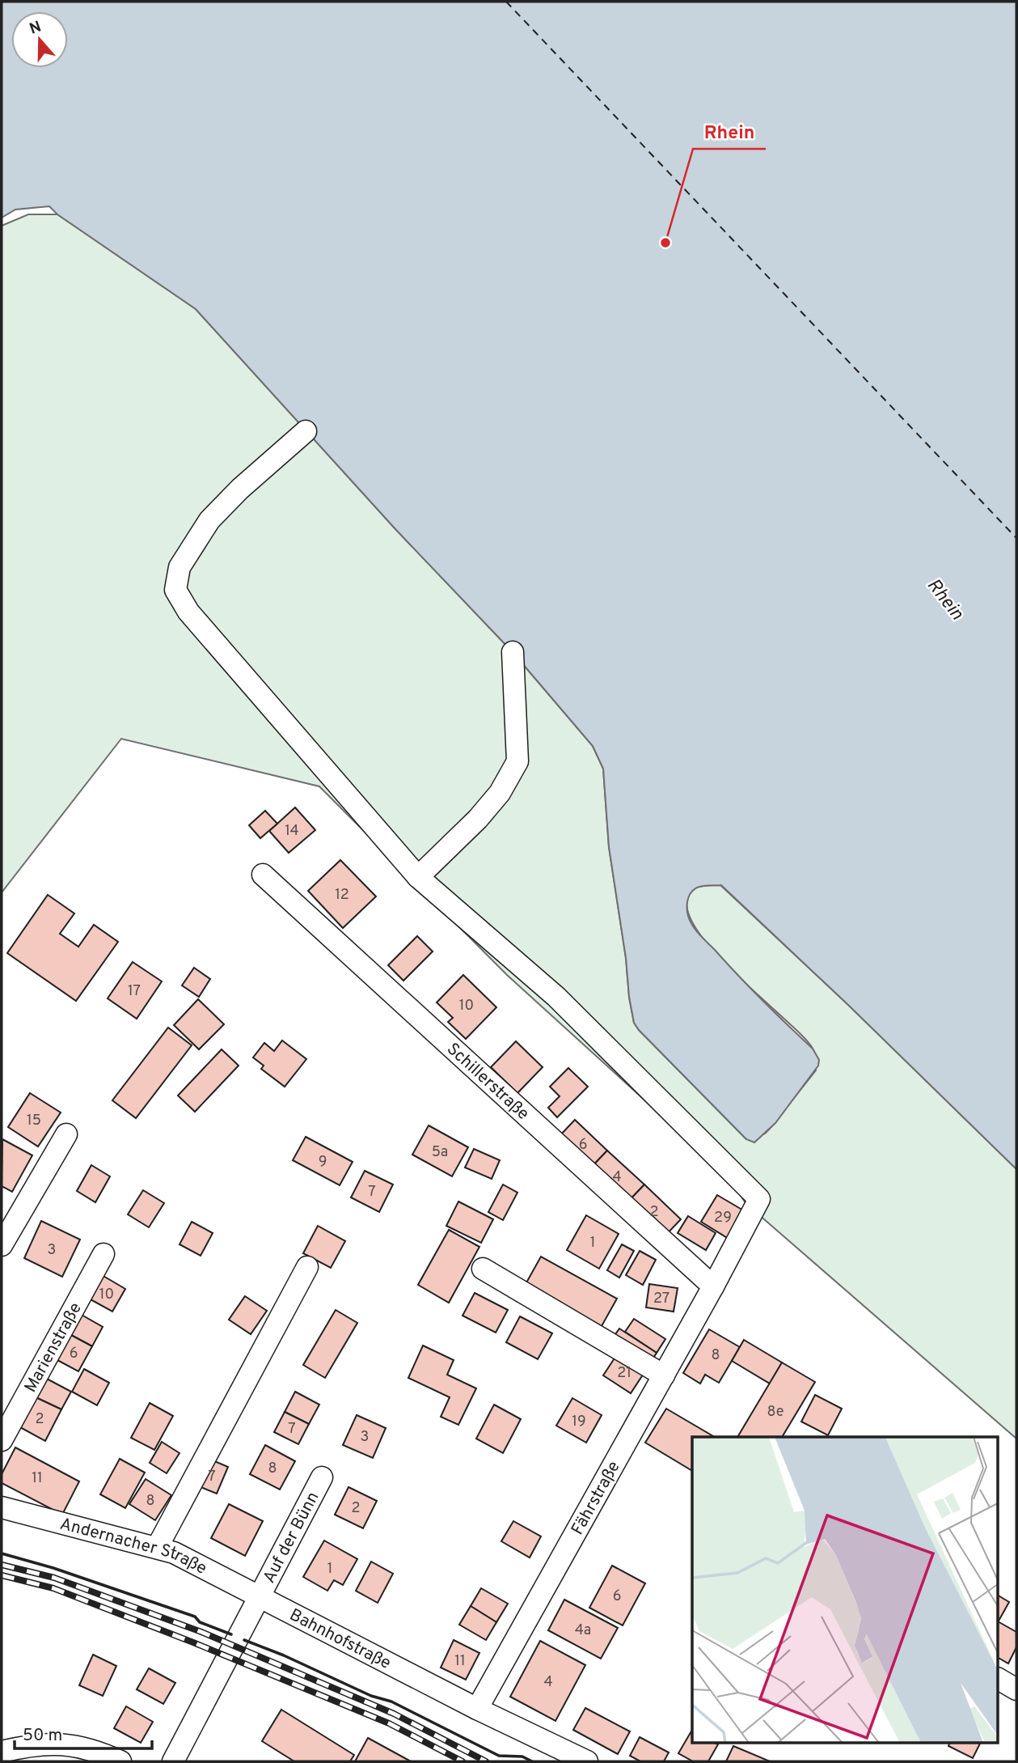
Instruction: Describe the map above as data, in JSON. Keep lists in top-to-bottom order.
{
  "streets": {
    "street": [
      "Schillerstraße",
      "Marienstraße",
      "Fährstraße",
      "Auf der Bünn",
      "Andernacher Straße",
      "Bahnhofstraße"
    ]
  },
  "crossings": [
    ["Schillerstraße", "Fährstraße"],
    ["Fährstraße", "Bahnhofstraße"],
    ["Auf der Bünn", "Andernacher Straße"],
    ["Auf der Bünn", "Bahnhofstraße"],
    ["Andernacher Straße", "Bahnhofstraße"]
  ],
  "water": ["Rhein"],
  "places": ["Rhein"],
  "house_numbers": [
    "14",
    "12",
    "17",
    "10",
    "15",
    "6",
    "5a",
    "9",
    "4",
    "7",
    "2",
    "29",
    "1",
    "3",
    "10",
    "27",
    "6",
    "8",
    "21",
    "8e",
    "2",
    "19",
    "7",
    "3",
    "8",
    "7",
    "11",
    "8",
    "2",
    "1",
    "6",
    "4a",
    "11",
    "4"
  ],
  "scale_bar": "50 m",
  "north": "top"
}
